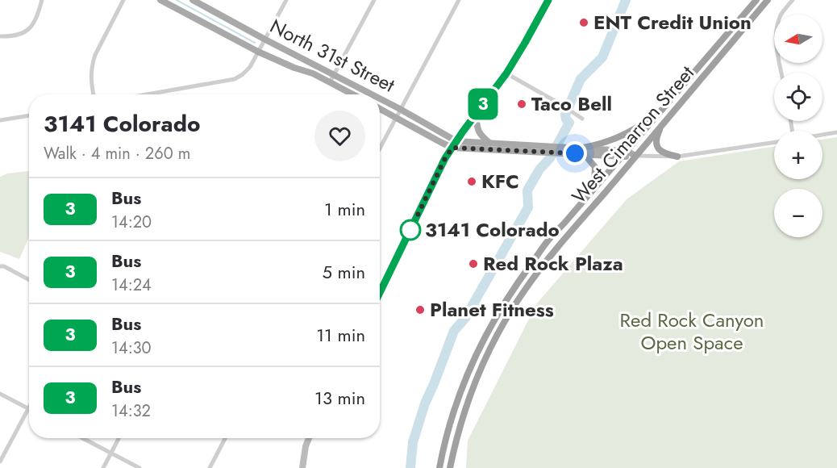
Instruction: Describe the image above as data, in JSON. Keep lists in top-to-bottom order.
{
  "streets": {
    "highway": ["West Cimarron Street"],
    "main road": ["North 31st Street"]
  },
  "parks": ["Red Rock Canyon Open Space"],
  "places": [
    "ENT Credit Union",
    "Taco Bell",
    "KFC",
    "3141 Colorado",
    "Red Rock Plaza",
    "Planet Fitness"
  ],
  "lines": ["bus line 3"],
  "north": "left",
  "page": {
    "on_map": "3",
    "map_buttons": ["+", "−"],
    "heading": ["3141 Colorado", "Walk · 4 min · 260 m"],
    "list": [
      {
        "mark": "3",
        "name": "Bus",
        "note": "14:20",
        "value": "1 min"
      },
      {
        "mark": "3",
        "name": "Bus",
        "note": "14:24",
        "value": "5 min"
      },
      {
        "mark": "3",
        "name": "Bus",
        "note": "14:30",
        "value": "11 min"
      },
      {
        "mark": "3",
        "name": "Bus",
        "note": "14:32",
        "value": "13 min"
      }
    ]
  }
}
